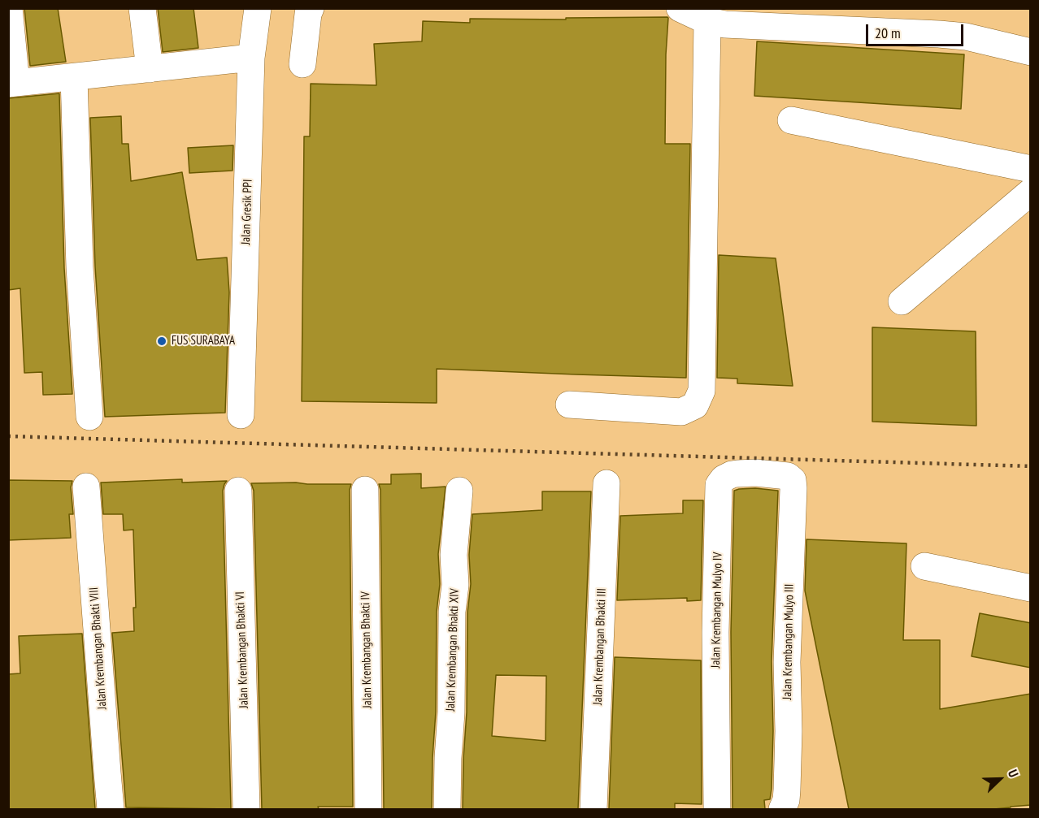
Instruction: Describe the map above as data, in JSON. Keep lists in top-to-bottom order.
{
  "streets": {
    "street": [
      "Jalan Gresik PPI",
      "Jalan Krembangan Mulyo IV",
      "Jalan Krembangan Mulyo III",
      "Jalan Krembangan Bhakti III",
      "Jalan Krembangan Bhakti VIII",
      "Jalan Krembangan Bhakti VI",
      "Jalan Krembangan Bhakti IV",
      "Jalan Krembangan Bhakti XIV"
    ]
  },
  "crossings": [
    ["Jalan Krembangan Mulyo IV", "Jalan Krembangan Mulyo III"]
  ],
  "places": ["FUS SURABAYA"],
  "scale_bar": "20 m",
  "north": "top right"
}
